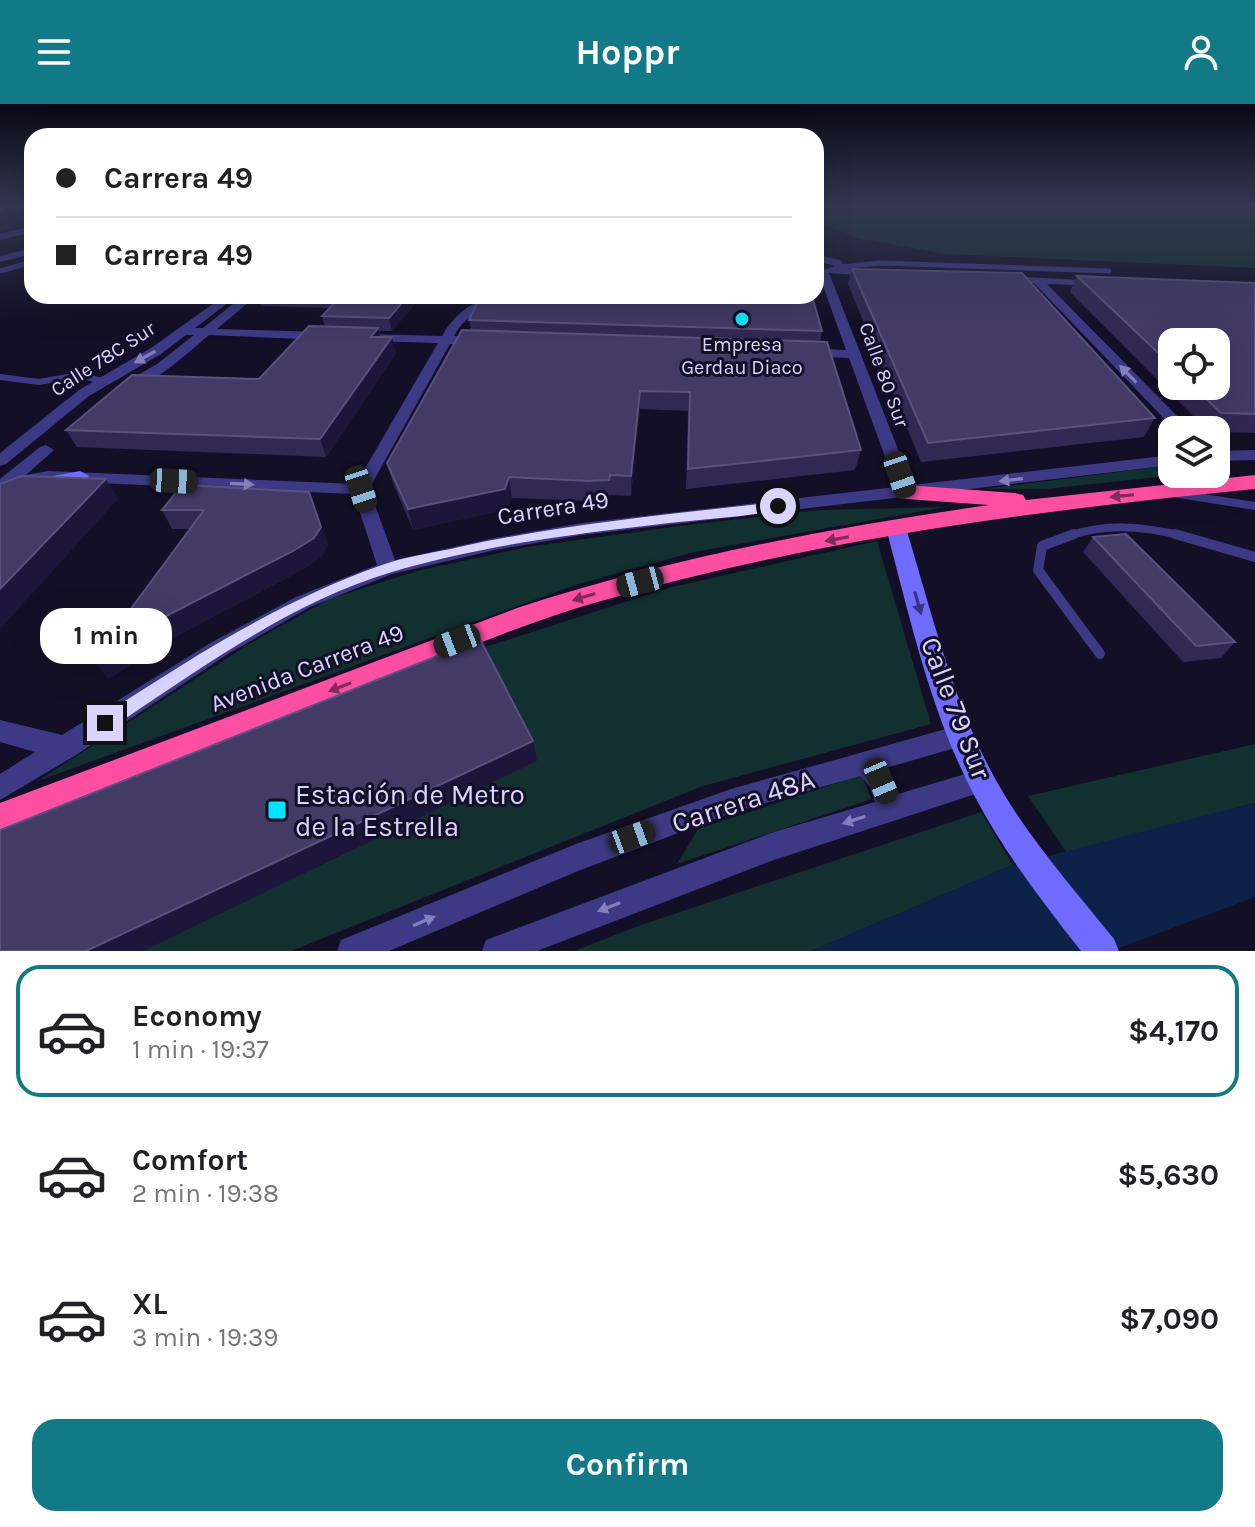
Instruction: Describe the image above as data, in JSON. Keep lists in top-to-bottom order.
{
  "streets": {
    "highway": ["Avenida Carrera 49"],
    "street": [
      "Calle 78C Sur",
      "Calle 80 Sur",
      "Carrera 49",
      "Calle 79 Sur",
      "Carrera 48A"
    ]
  },
  "crossings": [
    ["Calle 80 Sur", "Carrera 49"],
    ["Avenida Carrera 49", "Calle 79 Sur"],
    ["Calle 79 Sur", "Carrera 48A"]
  ],
  "one_way": ["Avenida Carrera 49", "Calle 79 Sur"],
  "places": {
    "other": ["Empresa Gerdau Diaco"],
    "transit": ["Estación de Metro de la Estrella"]
  },
  "page": {
    "header": "Hoppr",
    "banner": ["Carrera 49", "Carrera 49"],
    "bubble": "1 min",
    "list": [
      {
        "name": "Economy",
        "note": "1 min · 19:37",
        "value": "$4,170"
      },
      {
        "name": "Comfort",
        "note": "2 min · 19:38",
        "value": "$5,630"
      },
      {
        "name": "XL",
        "note": "3 min · 19:39",
        "value": "$7,090"
      }
    ],
    "buttons": "Confirm"
  }
}
